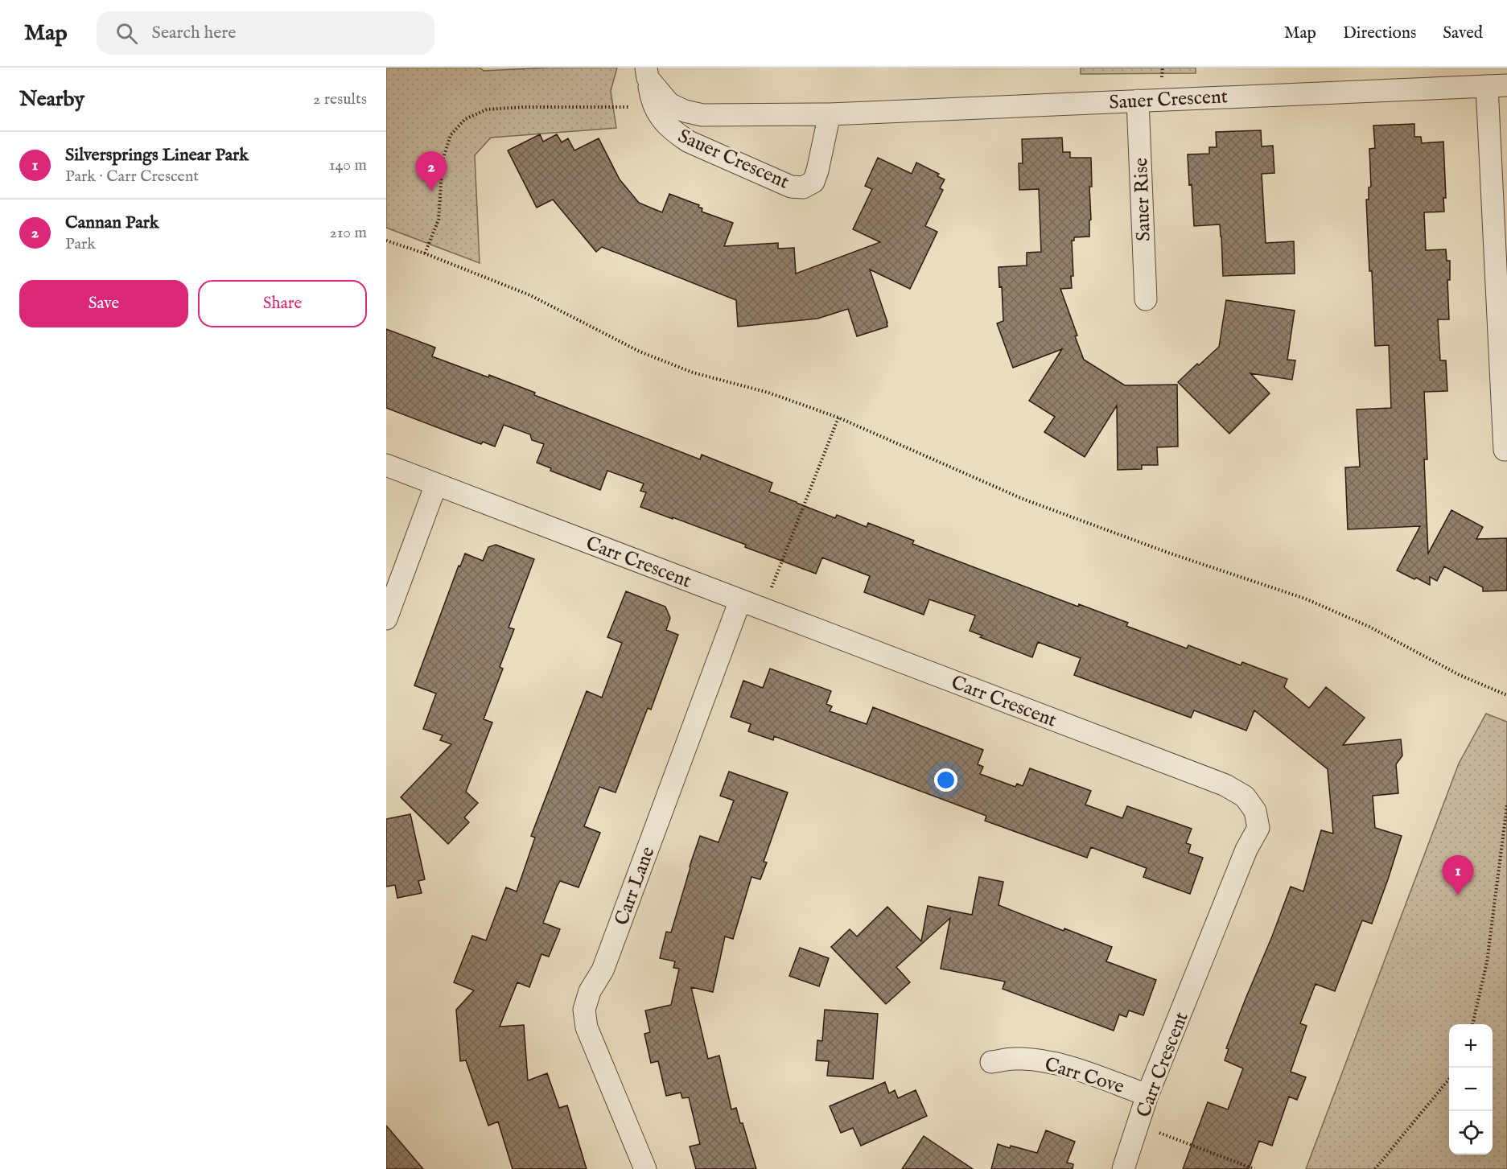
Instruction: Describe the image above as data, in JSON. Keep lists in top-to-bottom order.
{
  "streets": {
    "street": [
      "Sauer Crescent",
      "Sauer Rise",
      "Carr Crescent",
      "Carr Lane",
      "Carr Cove"
    ]
  },
  "crossings": [
    ["Sauer Crescent", "Sauer Rise"],
    ["Carr Crescent", "Carr Lane"],
    ["Carr Crescent", "Carr Cove"]
  ],
  "page": {
    "header": "Map",
    "search": "Search here",
    "nav": ["Map", "Directions", "Saved"],
    "heading": ["Nearby", "2 results"],
    "list": [
      {
        "mark": "1",
        "name": "Silversprings Linear Park",
        "note": "Park · Carr Crescent",
        "value": "140 m"
      },
      {
        "mark": "2",
        "name": "Cannan Park",
        "note": "Park",
        "value": "210 m"
      }
    ],
    "pins": ["2", "1"],
    "buttons": ["Save", "Share"],
    "map_buttons": ["+", "−"]
  }
}
